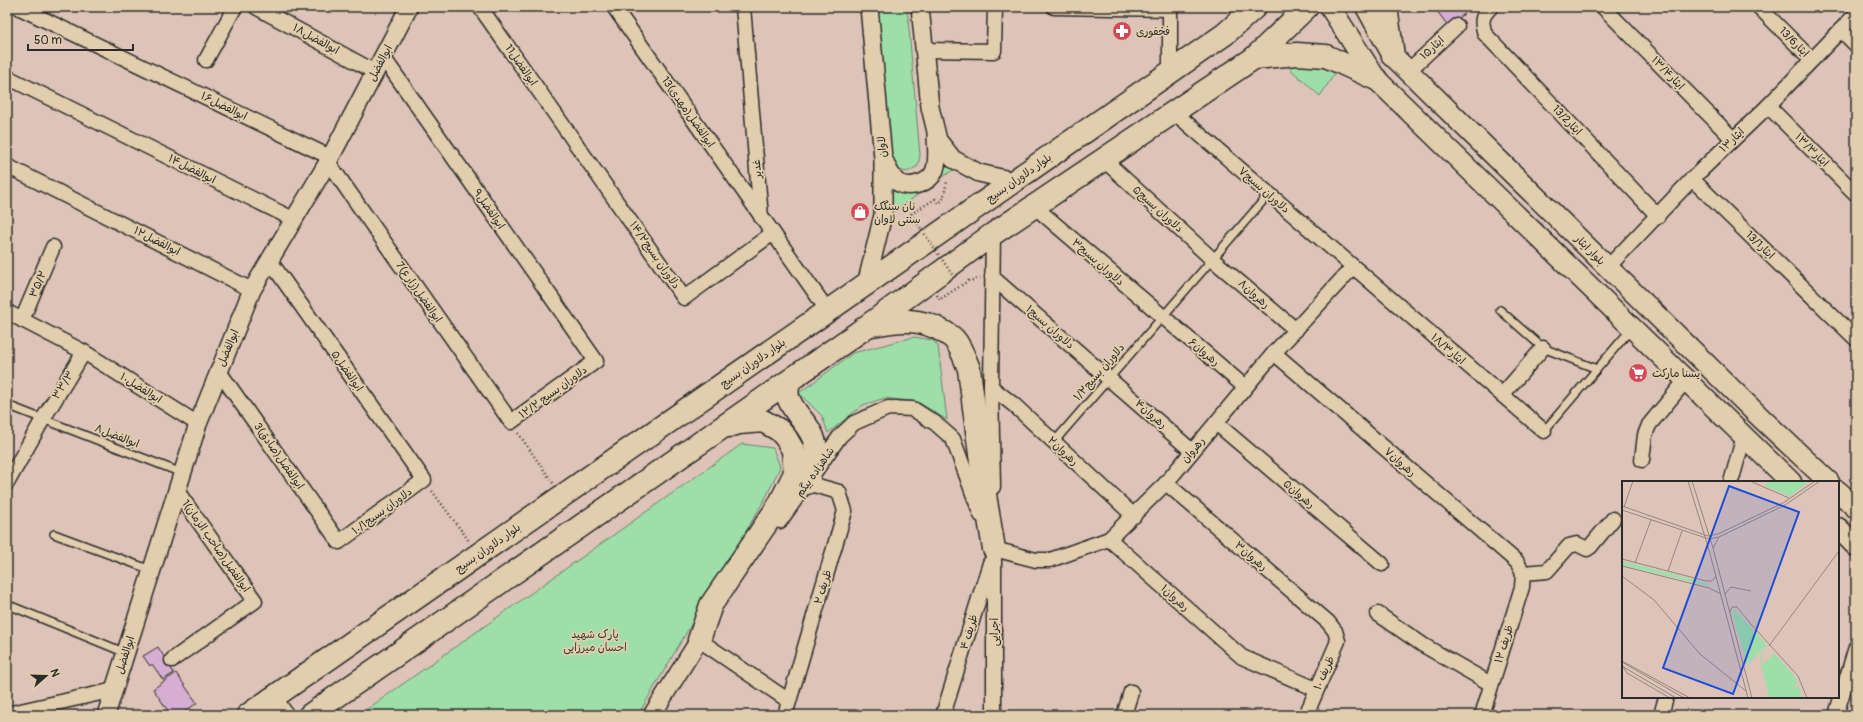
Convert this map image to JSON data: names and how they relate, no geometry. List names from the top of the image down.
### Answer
{
  "streets": {
    "main road": ["بلوار دلاوران بسیج", "بلوار ایثار"],
    "street": [
      "ابوالفضل۱۸",
      "ایثار13/6",
      "ایثار۱۵",
      "ابوالفضل",
      "11ابوالفضل",
      "ایثار۱۳/۴",
      "ابوالفضل۱۶",
      "13ابوالفضل(مهدی)",
      "ایثار13/2",
      "ایثار۱۳",
      "لاوان",
      "۱۳/۳ایثار",
      "ابوالفضل۱۴",
      "غدیر",
      "دلاوران بسیج۷",
      "ابوالفضل۹",
      "دلاوران بسیج۵",
      "ابوالفضل۱۲",
      "ایثار13/1",
      "۱۴/۲دلاوران بسیج",
      "دلاوران بسیج۳",
      "۳۵/۲",
      "7ابوالفضل(زارع)",
      "رهروان۸",
      "دلاوران بسیج۱",
      "ایثار۱۸/۳",
      "رهروان۶",
      "ابوالفضل۵",
      "۳۳/۳",
      "ابوالفضل۱۰",
      "دلاوران بسیج ۱۲/۲",
      "رهروان۴",
      "رهروان",
      "رهروان۲",
      "3ابوالفضل(صادق)",
      "رهروان۷",
      "شاهزاده بیگم",
      "رهروان۵",
      "۱۰/۱دلاوران بسیج",
      "1ابوالفضل(صاحب الزمان)",
      "رهروان۳",
      "ظریف ۲",
      "رهروان۱",
      "ظریف ۴",
      "اجرایی",
      "ظریف ۱۲",
      "ظریف ۱۰"
    ],
    "lane": ["دلاوران بسیج۱/۲", "ابوالفضل۸"]
  },
  "crossings": [
    ["ابوالفضل۱۸", "ابوالفضل"],
    ["ابوالفضل۱۸", "ابوالفضل۹"],
    ["ایثار13/6", "ایثار۱۳"],
    ["ایثار۱۵", "بلوار ایثار"],
    ["ابوالفضل", "ابوالفضل۱۶"],
    ["ابوالفضل", "ابوالفضل۱۴"],
    ["ابوالفضل", "ابوالفضل۹"],
    ["ابوالفضل", "ابوالفضل۱۲"],
    ["ابوالفضل", "7ابوالفضل(زارع)"],
    ["ابوالفضل", "ابوالفضل۵"],
    ["ابوالفضل", "ابوالفضل۱۰"],
    ["ابوالفضل", "ابوالفضل۸"],
    ["ابوالفضل", "3ابوالفضل(صادق)"],
    ["ابوالفضل", "1ابوالفضل(صاحب الزمان)"],
    ["11ابوالفضل", "۱۴/۲دلاوران بسیج"],
    ["ایثار۱۳/۴", "ایثار۱۳"],
    ["ابوالفضل۱۶", "7ابوالفضل(زارع)"],
    ["13ابوالفضل(مهدی)", "غدیر"],
    ["ایثار13/2", "ایثار۱۳"],
    ["ایثار۱۳", "۱۳/۳ایثار"],
    ["ایثار۱۳", "ایثار13/1"],
    ["ایثار۱۳", "بلوار ایثار"],
    ["لاوان", "بلوار دلاوران بسیج"],
    ["غدیر", "بلوار دلاوران بسیج"],
    ["غدیر", "۱۴/۲دلاوران بسیج"],
    ["دلاوران بسیج۷", "ایثار۱۸/۳"],
    ["دلاوران بسیج۷", "دلاوران بسیج۱/۲"],
    ["دلاوران بسیج۷", "رهروان"],
    ["ابوالفضل۹", "دلاوران بسیج ۱۲/۲"],
    ["دلاوران بسیج۵", "رهروان۸"],
    ["دلاوران بسیج۵", "دلاوران بسیج۱/۲"],
    ["دلاوران بسیج۳", "رهروان۶"],
    ["دلاوران بسیج۳", "دلاوران بسیج۱/۲"],
    ["۳۵/۲", "ابوالفضل۱۰"],
    ["7ابوالفضل(زارع)", "دلاوران بسیج ۱۲/۲"],
    ["رهروان۸", "دلاوران بسیج۱/۲"],
    ["رهروان۸", "رهروان"],
    ["دلاوران بسیج۱", "دلاوران بسیج۱/۲"],
    ["دلاوران بسیج۱", "رهروان۴"],
    ["دلاوران بسیج۱", "اجرایی"],
    ["ایثار۱۸/۳", "رهروان"],
    ["رهروان۶", "دلاوران بسیج۱/۲"],
    ["رهروان۶", "رهروان"],
    ["ابوالفضل۵", "۱۰/۱دلاوران بسیج"],
    ["دلاوران بسیج۱/۲", "رهروان۴"],
    ["دلاوران بسیج۱/۲", "رهروان۲"],
    ["۳۳/۳", "ابوالفضل۱۰"],
    ["۳۳/۳", "ابوالفضل۸"],
    ["رهروان۴", "رهروان"],
    ["رهروان", "رهروان۲"],
    ["رهروان", "رهروان۷"],
    ["رهروان", "شاهزاده بیگم"],
    ["رهروان", "رهروان۵"],
    ["رهروان", "رهروان۳"],
    ["رهروان", "رهروان۱"],
    ["رهروان", "ظریف ۴"],
    ["رهروان", "اجرایی"],
    ["رهروان۲", "اجرایی"],
    ["3ابوالفضل(صادق)", "۱۰/۱دلاوران بسیج"],
    ["رهروان۷", "ظریف ۱۲"],
    ["شاهزاده بیگم", "ظریف ۲"],
    ["شاهزاده بیگم", "ظریف ۴"],
    ["شاهزاده بیگم", "اجرایی"],
    ["رهروان۳", "ظریف ۱۰"],
    ["رهروان۱", "ظریف ۱۰"],
    ["ظریف ۴", "اجرایی"]
  ],
  "parks": ["پارک شهید احسان میرزایی"],
  "places": {
    "pharmacy": ["فخفوری"],
    "shop": ["نان سنگک سنتی لاوان"],
    "supermarket": ["یسنا مارکت"]
  },
  "scale_bar": "50 m",
  "north": "right"
}
